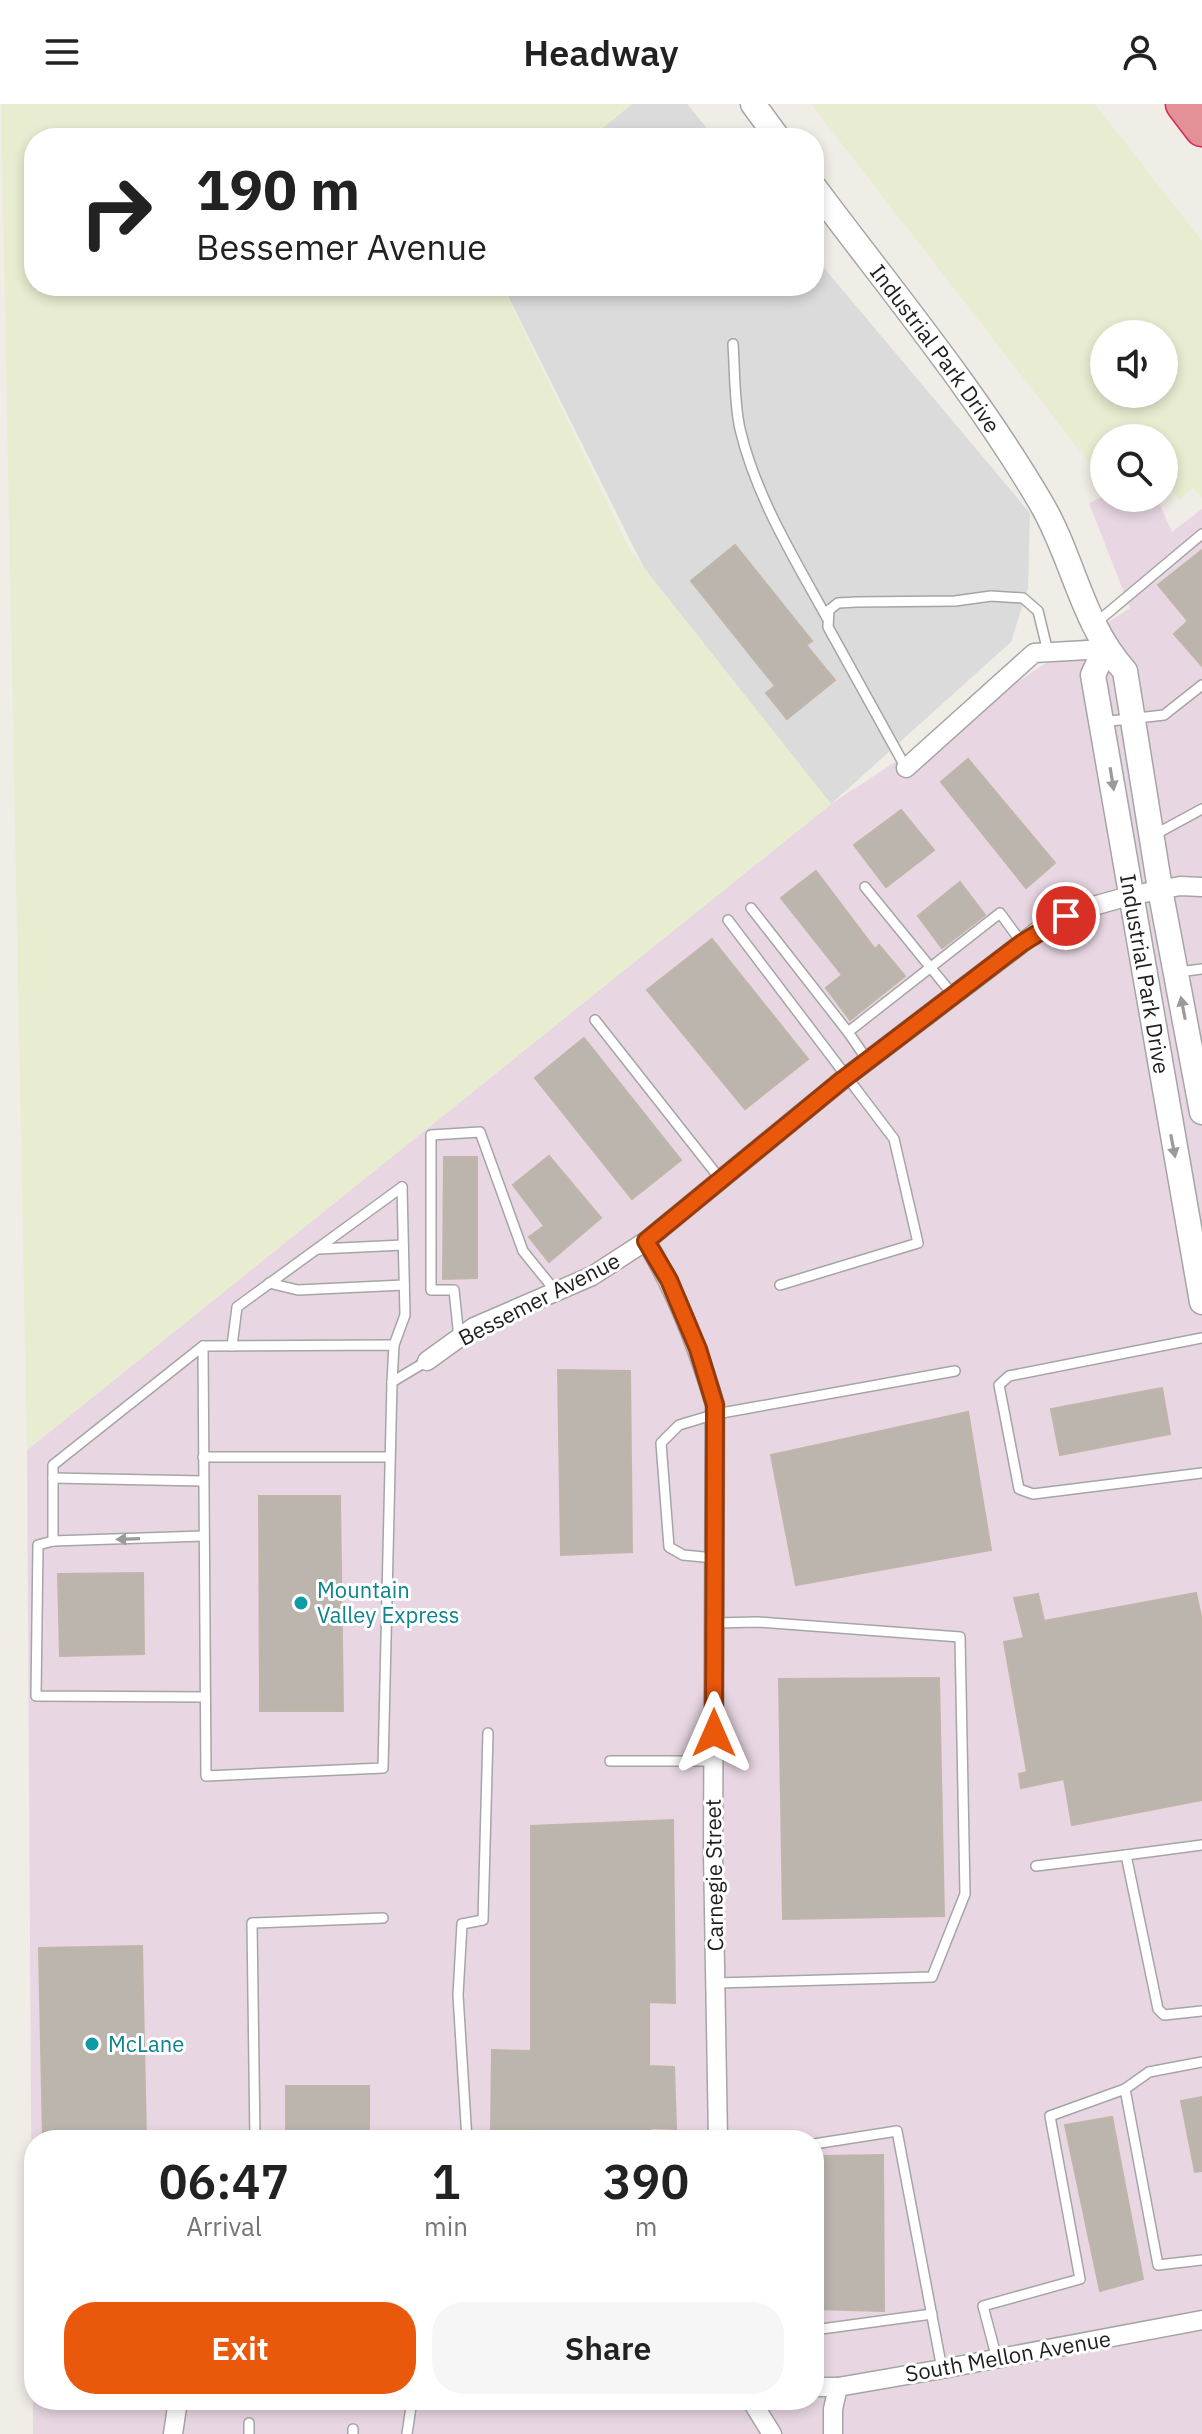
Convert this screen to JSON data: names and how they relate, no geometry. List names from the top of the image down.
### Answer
{
  "streets": {
    "street": [
      "Industrial Park Drive",
      "Bessemer Avenue",
      "Carnegie Street",
      "South Mellon Avenue"
    ]
  },
  "crossings": [
    ["Industrial Park Drive", "Bessemer Avenue"],
    ["Bessemer Avenue", "Carnegie Street"]
  ],
  "places": ["Mountain Valley Express", "McLane"],
  "page": {
    "header": "Headway",
    "turn": ["190 m", "Bessemer Avenue"],
    "eta": [
      "06:47",
      "Arrival",
      "1",
      "min",
      "390",
      "m"
    ],
    "buttons": ["Exit", "Share"]
  }
}
